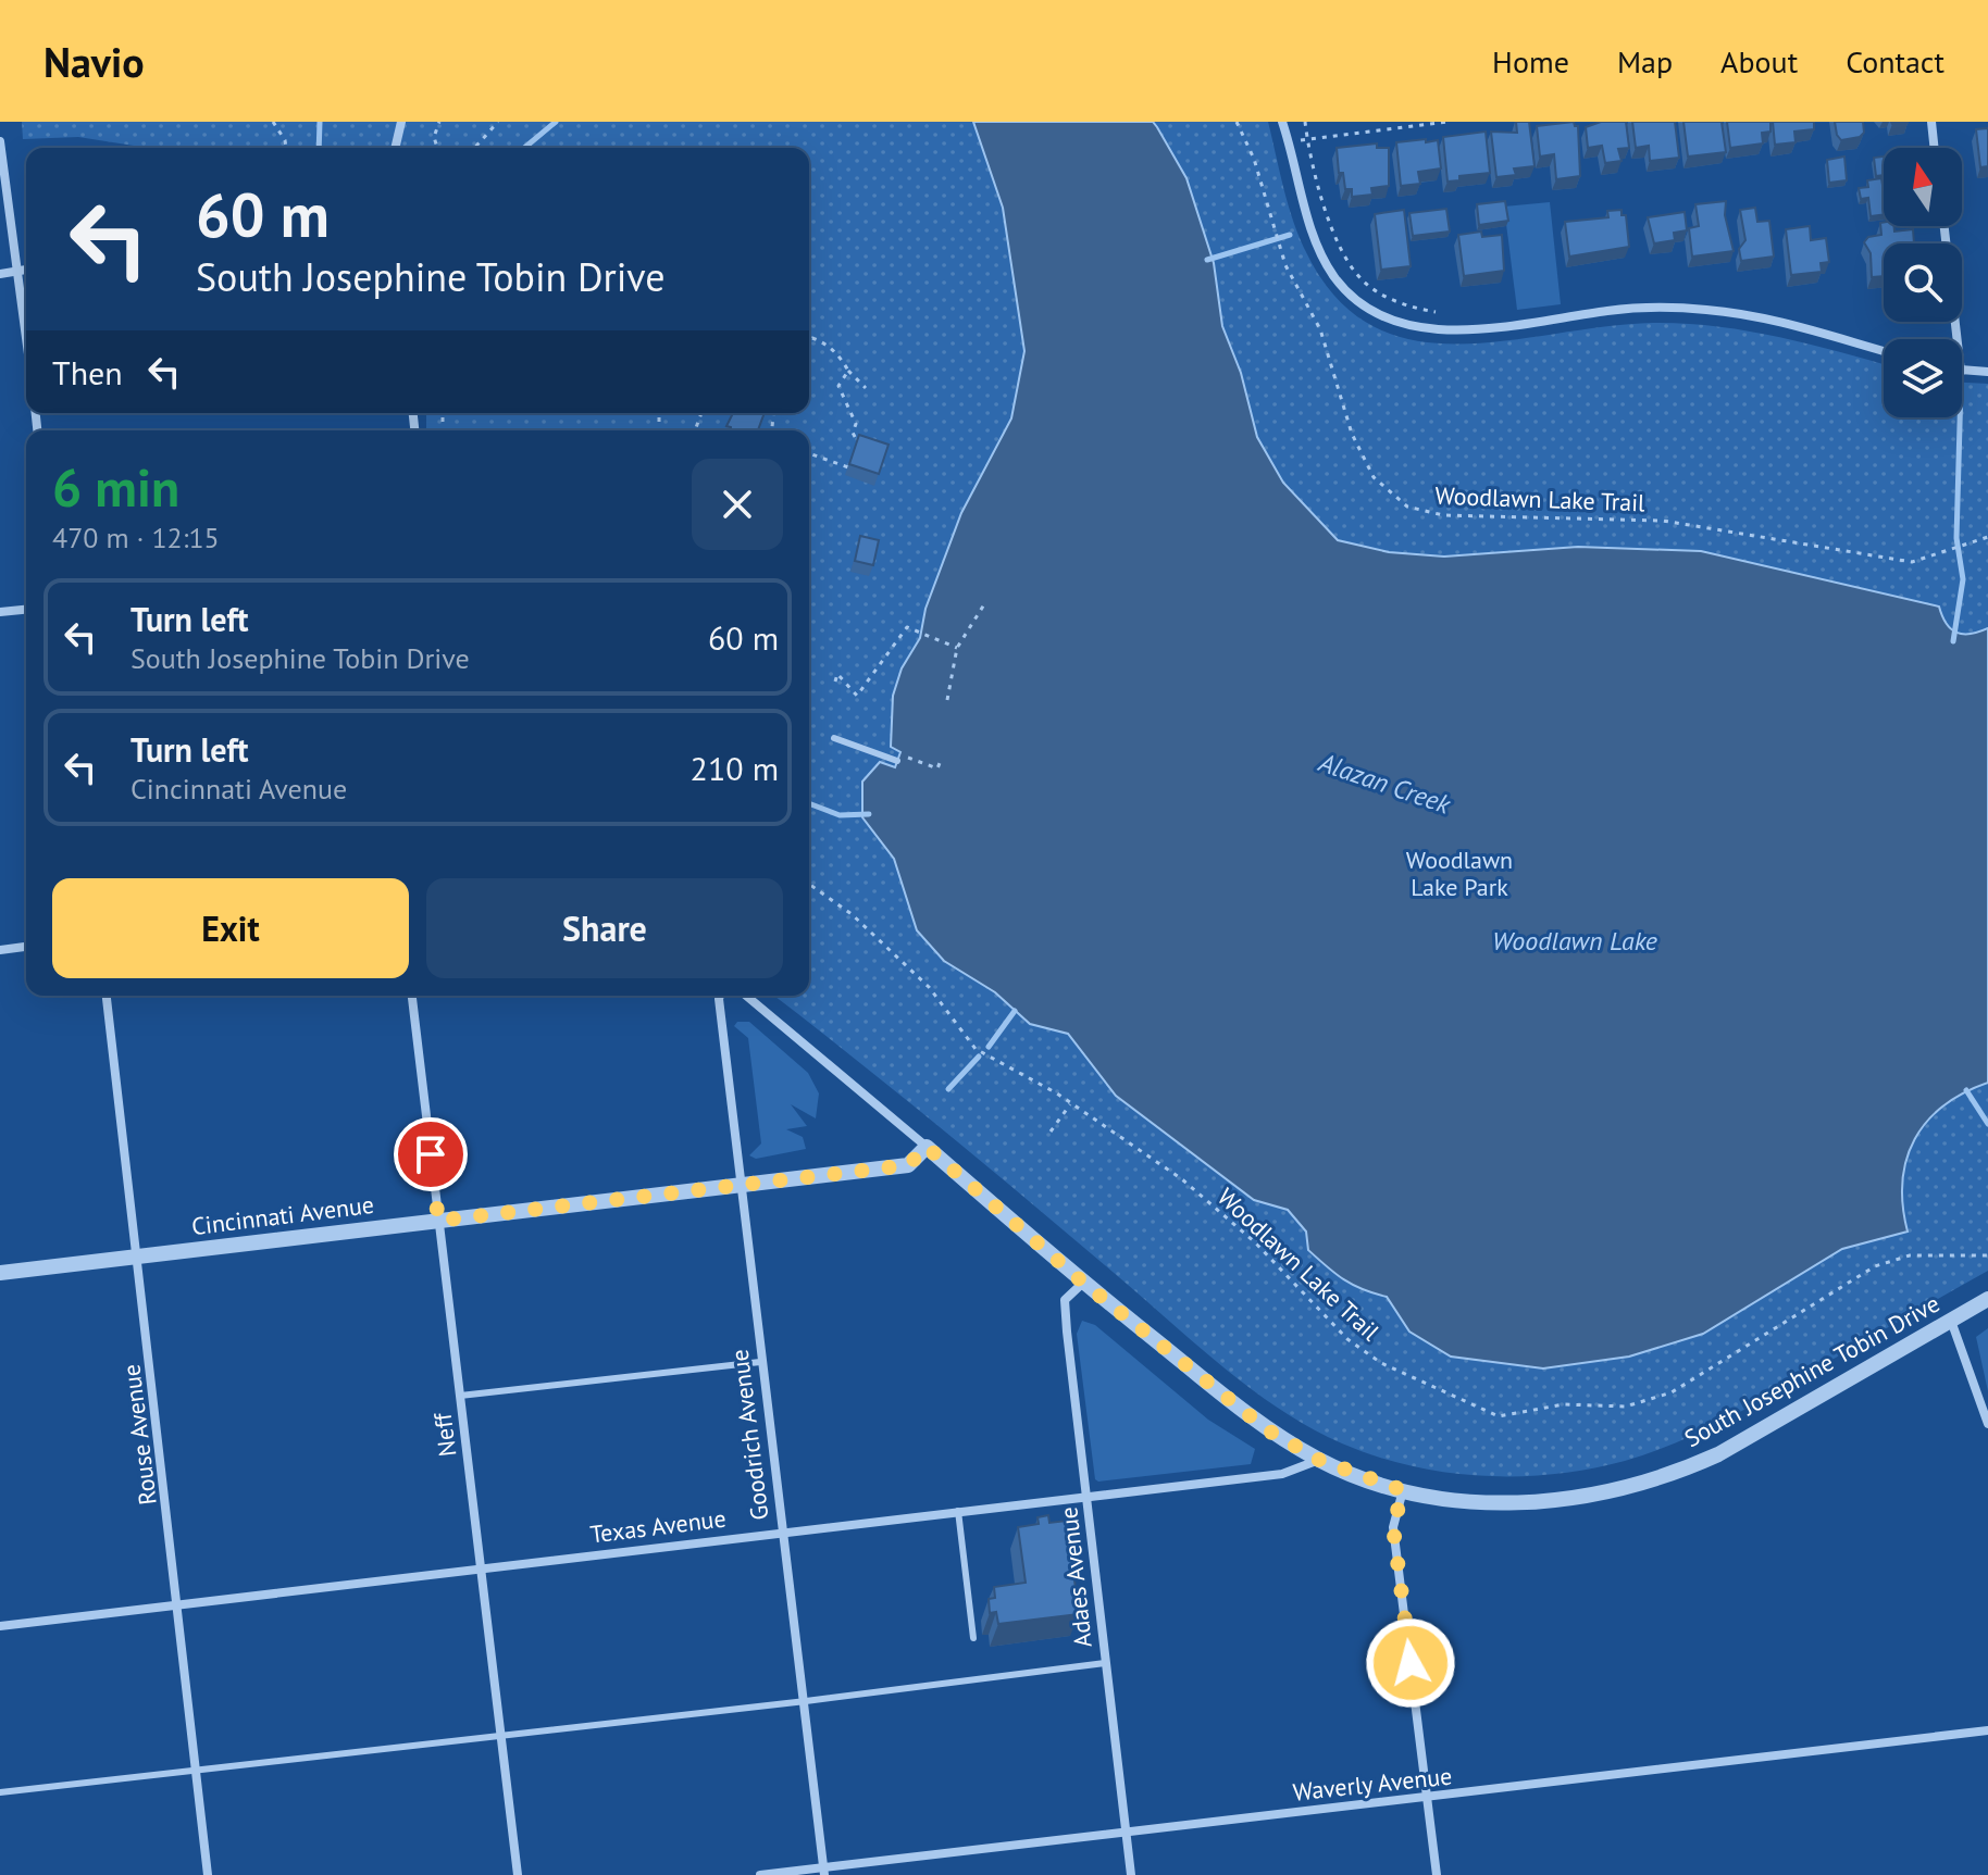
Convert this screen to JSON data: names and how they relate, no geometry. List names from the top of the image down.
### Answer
{
  "streets": {
    "street": [
      "Cincinnati Avenue",
      "South Josephine Tobin Drive",
      "Rouse Avenue",
      "Neff",
      "Goodrich Avenue",
      "Texas Avenue",
      "Adaes Avenue",
      "Waverly Avenue"
    ],
    "path": ["Woodlawn Lake Trail"]
  },
  "crossings": [
    ["Cincinnati Avenue", "South Josephine Tobin Drive"],
    ["Cincinnati Avenue", "Rouse Avenue"],
    ["Cincinnati Avenue", "Neff"],
    ["Cincinnati Avenue", "Goodrich Avenue"],
    ["South Josephine Tobin Drive", "Texas Avenue"],
    ["South Josephine Tobin Drive", "Adaes Avenue"],
    ["Rouse Avenue", "Texas Avenue"],
    ["Neff", "Texas Avenue"],
    ["Goodrich Avenue", "Texas Avenue"],
    ["Goodrich Avenue", "Waverly Avenue"],
    ["Texas Avenue", "Adaes Avenue"],
    ["Adaes Avenue", "Waverly Avenue"]
  ],
  "water": ["Alazan Creek", "Woodlawn Lake"],
  "parks": ["Woodlawn Lake Park"],
  "north": "top",
  "page": {
    "header": "Navio",
    "nav": [
      "Home",
      "Map",
      "About",
      "Contact"
    ],
    "turn": ["60 m", "South Josephine Tobin Drive"],
    "then": "Then",
    "heading": ["6 min", "470 m · 12:15"],
    "list": [
      {
        "name": "Turn left",
        "note": "South Josephine Tobin Drive",
        "value": "60 m"
      },
      {
        "name": "Turn left",
        "note": "Cincinnati Avenue",
        "value": "210 m"
      }
    ],
    "buttons": ["Exit", "Share"]
  }
}
